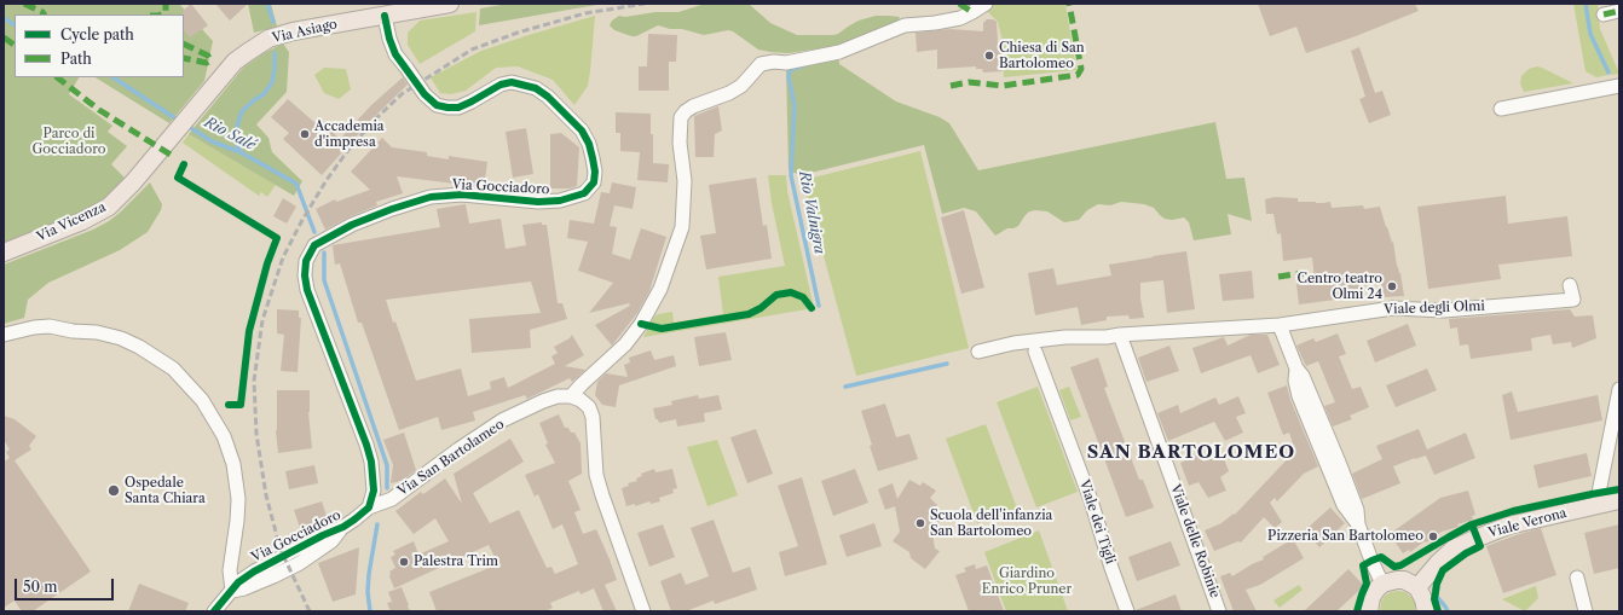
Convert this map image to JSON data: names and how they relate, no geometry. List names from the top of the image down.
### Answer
{
  "streets": {
    "main road": ["Via Asiago", "Via Vicenza", "Viale Verona"],
    "street": [
      "Via Gocciadoro",
      "Viale degli Olmi",
      "Via San Bartolameo",
      "Viale dei Tigli",
      "Viale delle Robinie"
    ]
  },
  "crossings": [
    ["Via Asiago", "Via Gocciadoro"],
    ["Via Asiago", "Via Vicenza"],
    ["Via Gocciadoro", "Via San Bartolameo"],
    ["Viale degli Olmi", "Viale delle Robinie"]
  ],
  "districts": ["SAN BARTOLOMEO"],
  "water": ["Rio Salé", "Rio Valnigra"],
  "parks": ["Parco di Gocciadoro", "Giardino Enrico Pruner"],
  "places": [
    "Chiesa di San Bartolomeo",
    "Accademia d'impresa",
    "Centro teatro Olmi 24",
    "Ospedale Santa Chiara",
    "Scuola dell'infanzia San Bartolomeo",
    "Pizzeria San Bartolomeo",
    "Palestra Trim"
  ],
  "legend": ["Cycle path", "Path"],
  "scale_bar": "50 m"
}
